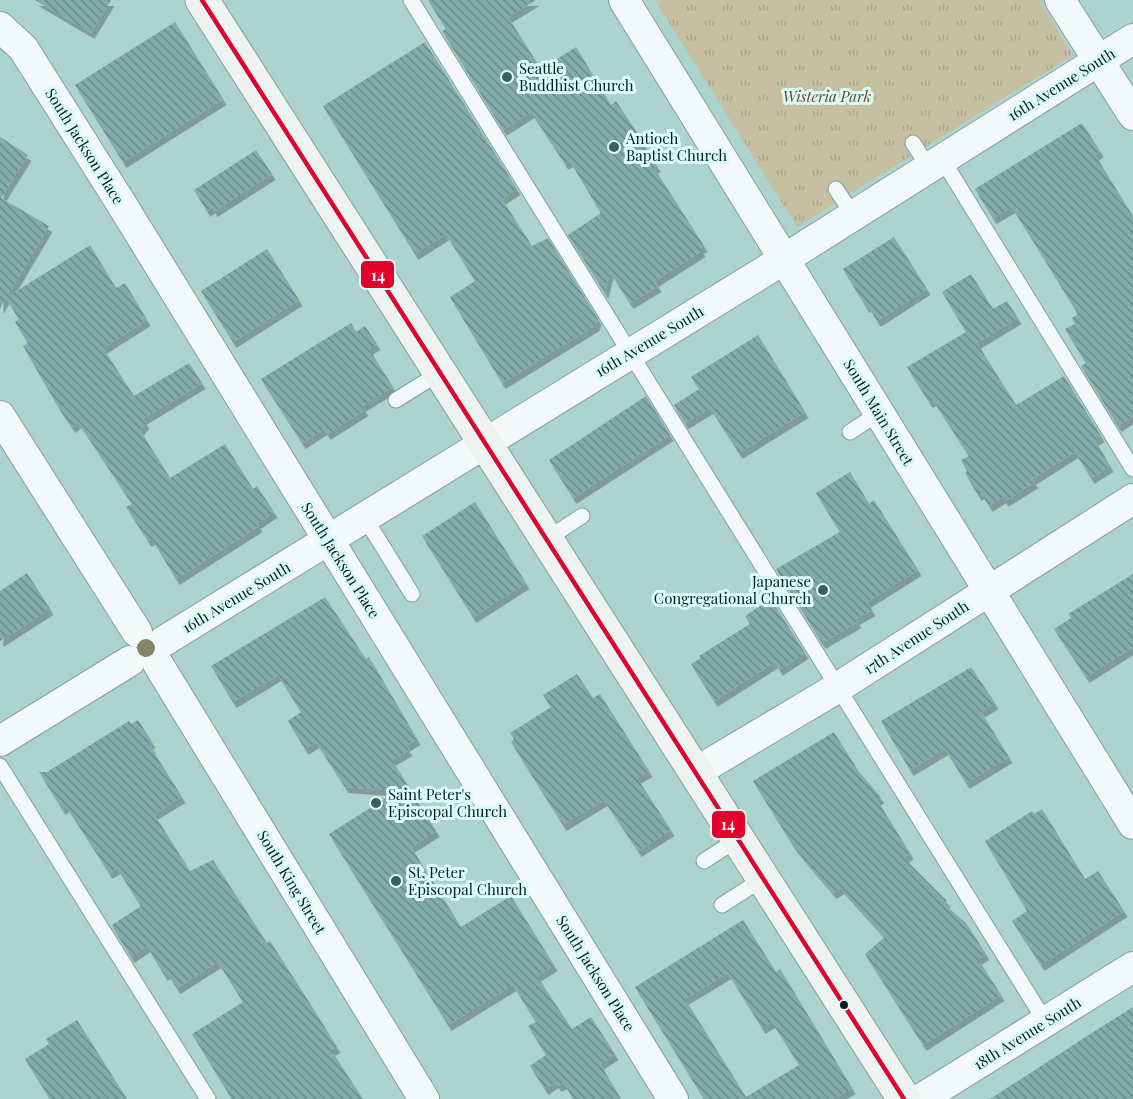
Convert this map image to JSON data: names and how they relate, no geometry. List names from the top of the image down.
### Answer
{
  "streets": {
    "street": [
      "16th Avenue South",
      "South Jackson Place",
      "South Main Street",
      "17th Avenue South",
      "South King Street",
      "18th Avenue South"
    ]
  },
  "crossings": [
    ["16th Avenue South", "South Jackson Place"],
    ["16th Avenue South", "South Main Street"],
    ["16th Avenue South", "South King Street"],
    ["South Main Street", "17th Avenue South"]
  ],
  "parks": ["Wisteria Park"],
  "places": [
    "Seattle Buddhist Church",
    "Antioch Baptist Church",
    "Japanese Congregational Church",
    "Saint Peter's Episcopal Church",
    "St. Peter Episcopal Church"
  ],
  "lines": ["transit line 14"]
}
